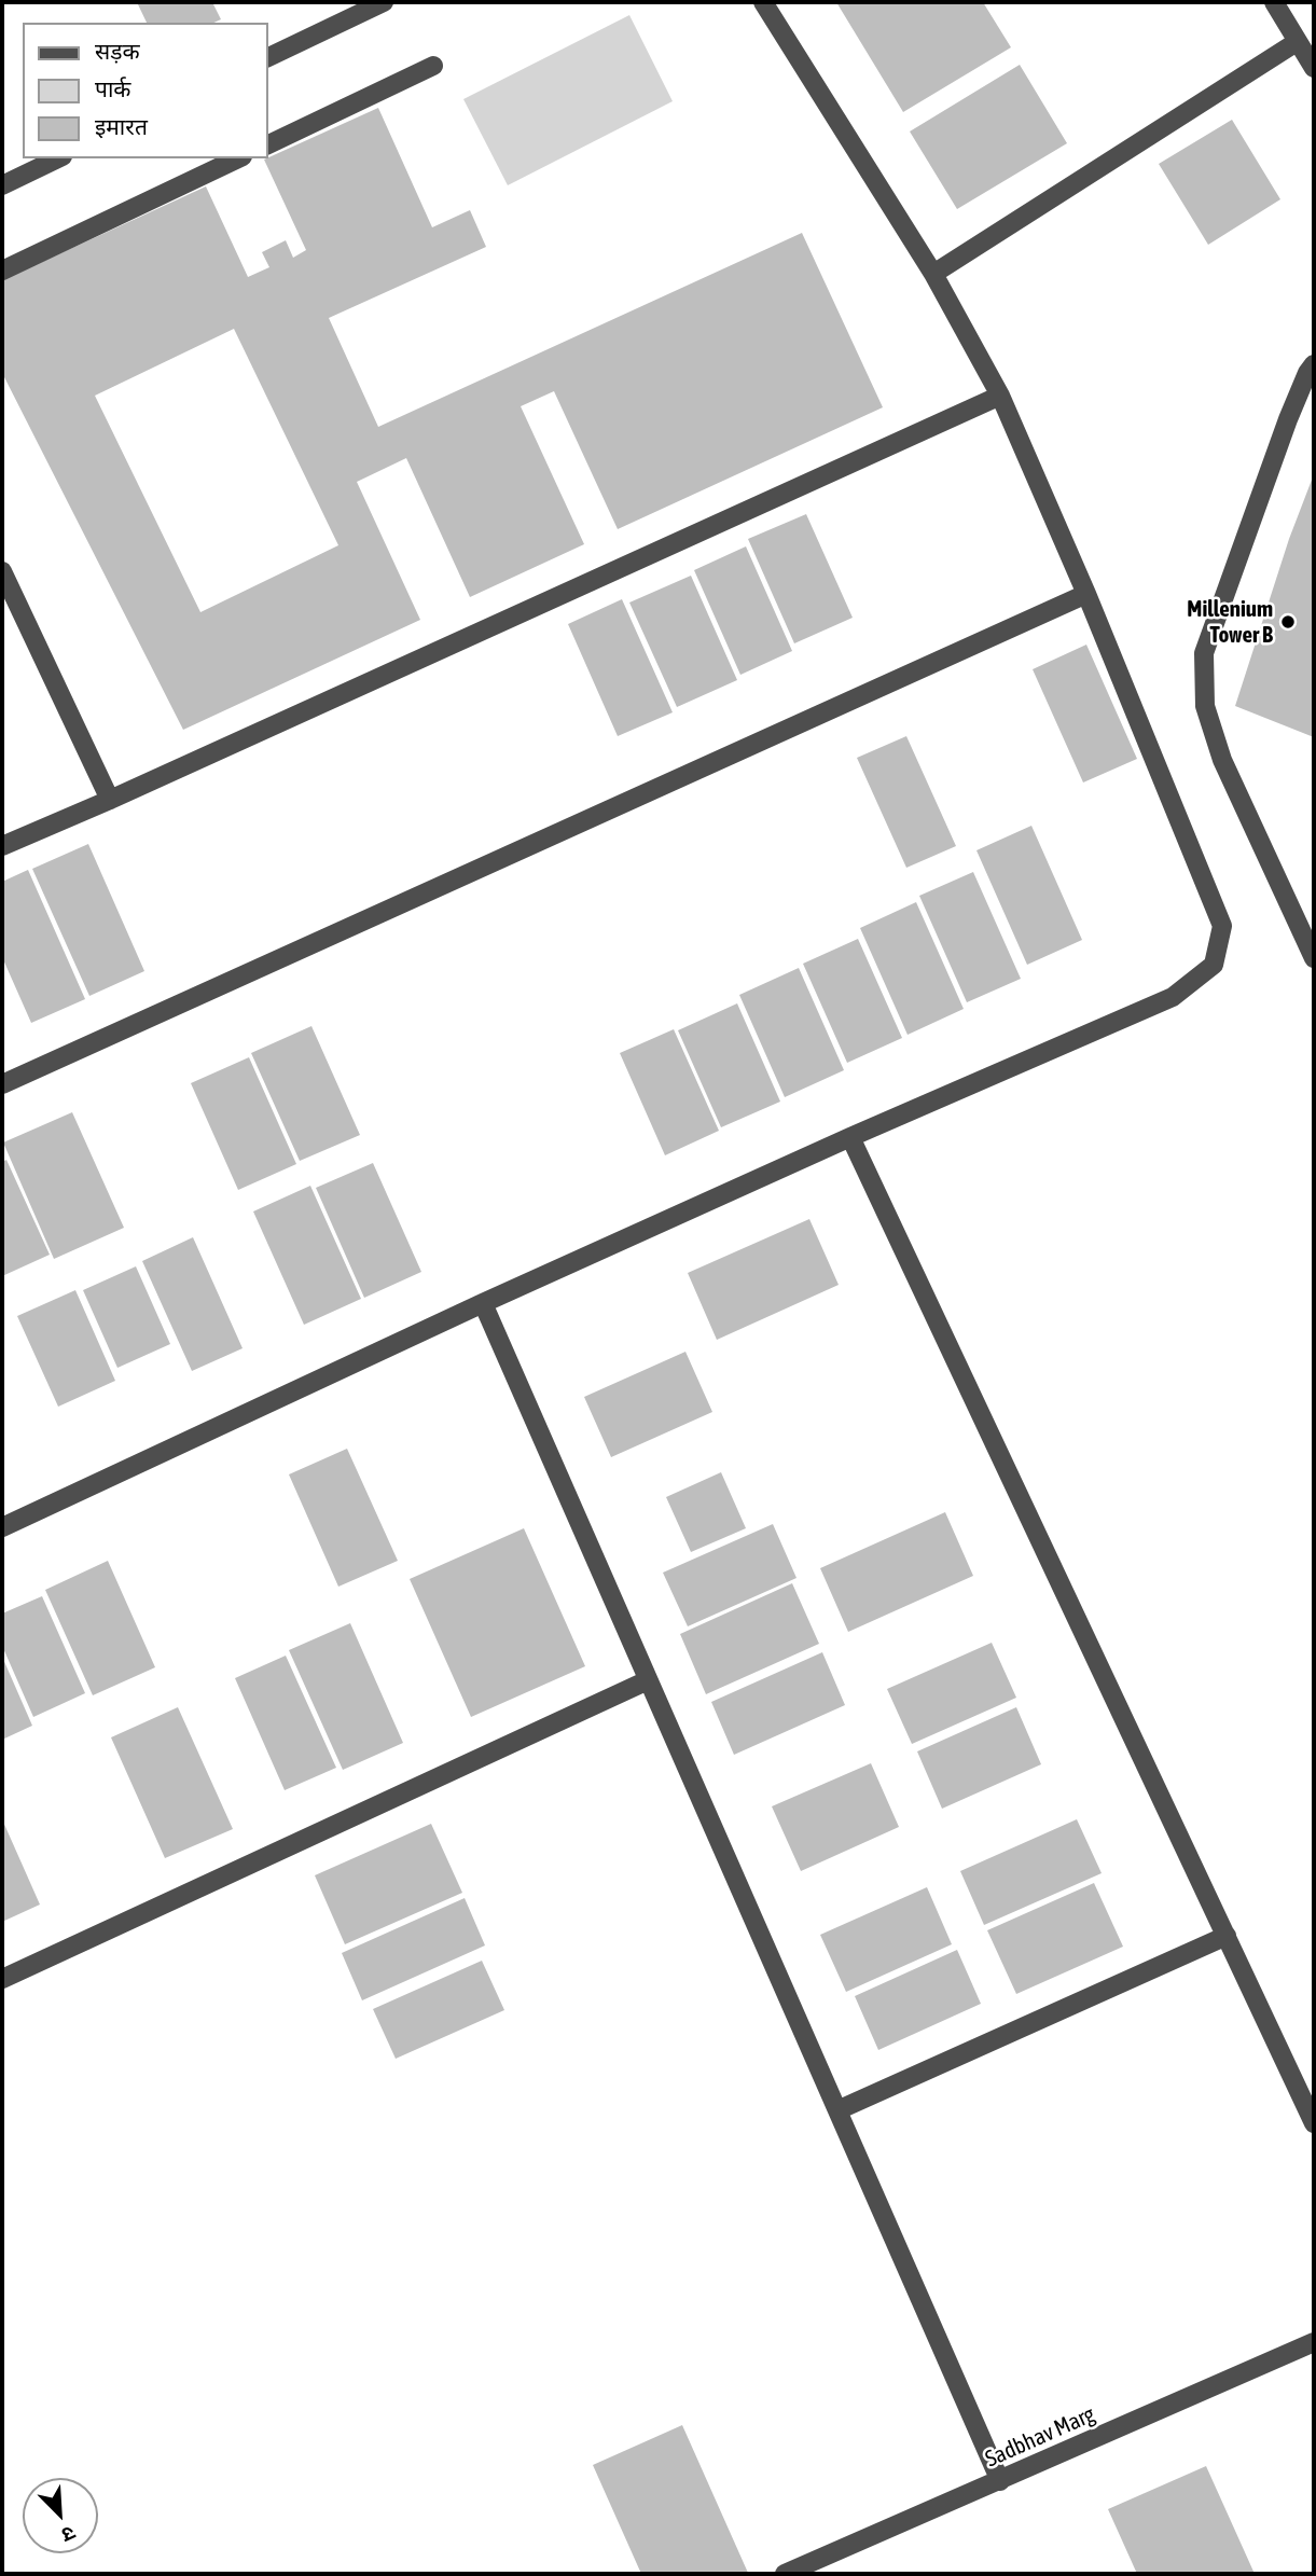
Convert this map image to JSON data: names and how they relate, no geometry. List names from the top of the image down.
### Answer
{
  "streets": {
    "street": ["Sadbhav Marg"]
  },
  "places": ["Millenium Tower B"],
  "legend": ["सड़क", "पार्क", "इमारत"],
  "north": "bottom right"
}
